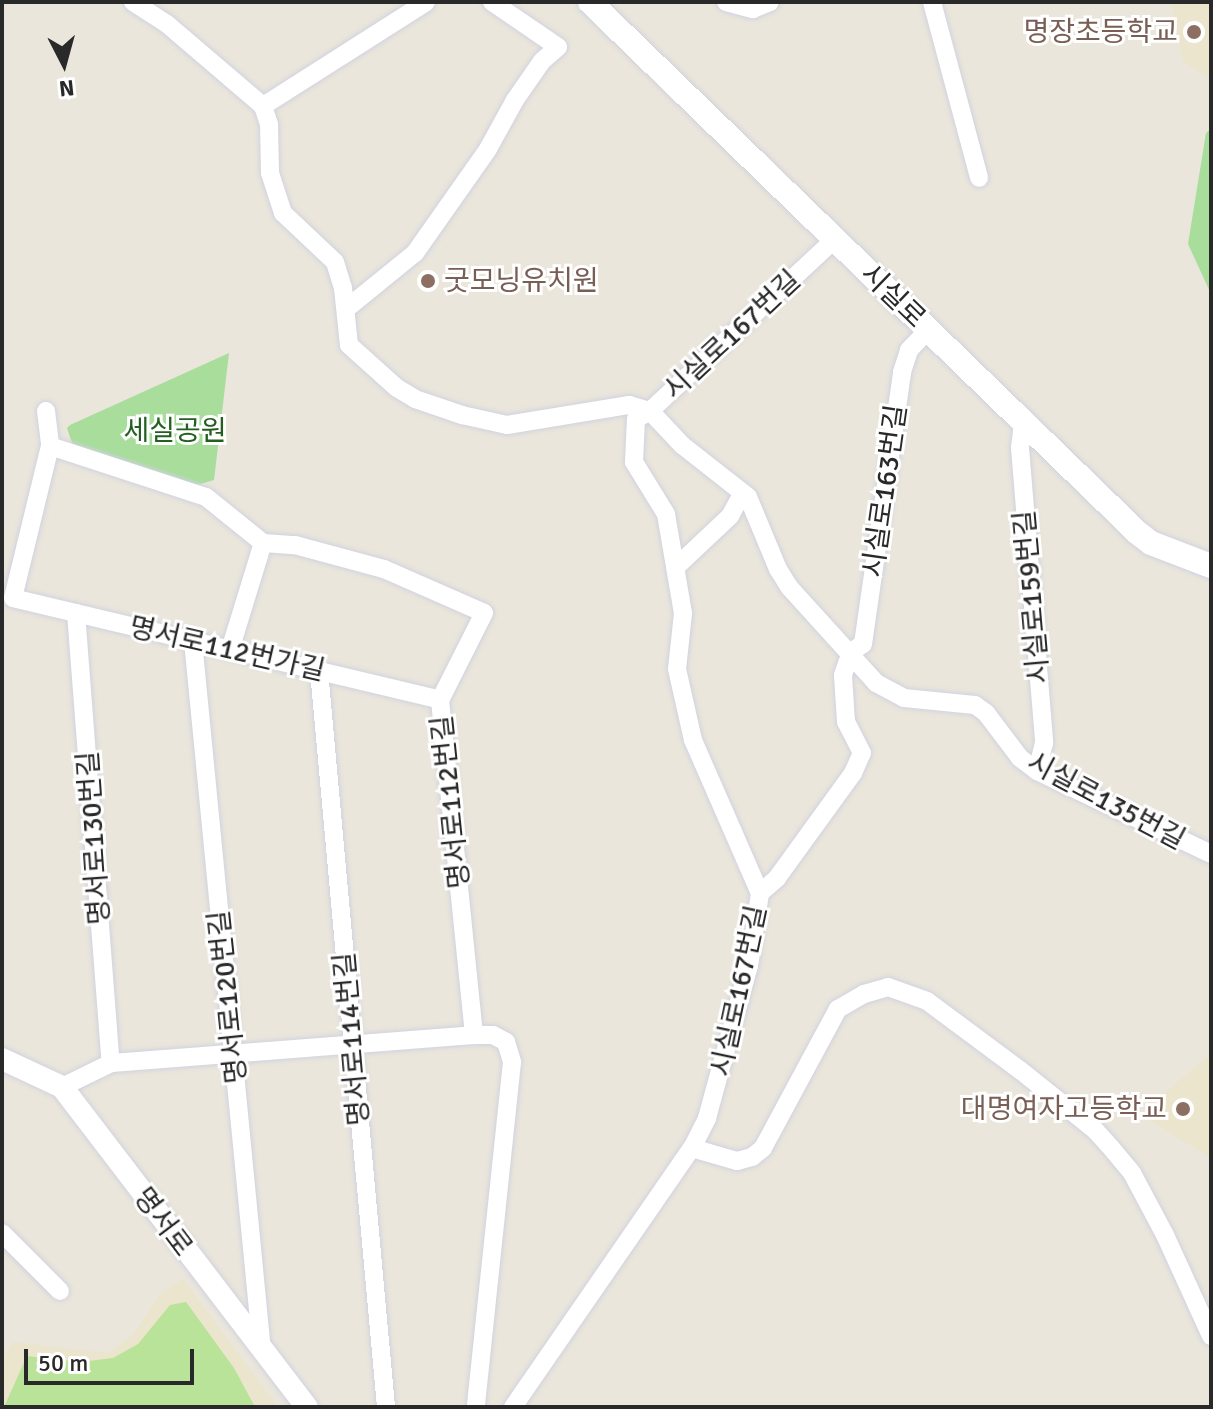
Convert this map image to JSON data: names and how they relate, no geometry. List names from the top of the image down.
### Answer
{
  "streets": {
    "main road": ["시실로"],
    "street": [
      "시실로167번길",
      "시실로163번길",
      "시실로159번길",
      "명서로112번가길",
      "시실로135번길",
      "명서로112번길",
      "명서로130번길",
      "명서로120번길",
      "명서로114번길",
      "명서로"
    ]
  },
  "crossings": [
    ["시실로", "시실로167번길"],
    ["시실로", "시실로163번길"],
    ["시실로", "시실로159번길"],
    ["시실로167번길", "시실로163번길"],
    ["시실로167번길", "시실로135번길"],
    ["시실로163번길", "시실로135번길"],
    ["시실로159번길", "시실로135번길"],
    ["명서로112번가길", "명서로112번길"],
    ["명서로112번가길", "명서로130번길"],
    ["명서로112번가길", "명서로120번길"],
    ["명서로112번가길", "명서로114번길"],
    ["명서로120번길", "명서로"]
  ],
  "parks": ["세실공원"],
  "places": ["명장초등학교", "굿모닝유치원", "대명여자고등학교"],
  "scale_bar": "50 m",
  "north": "bottom"
}
